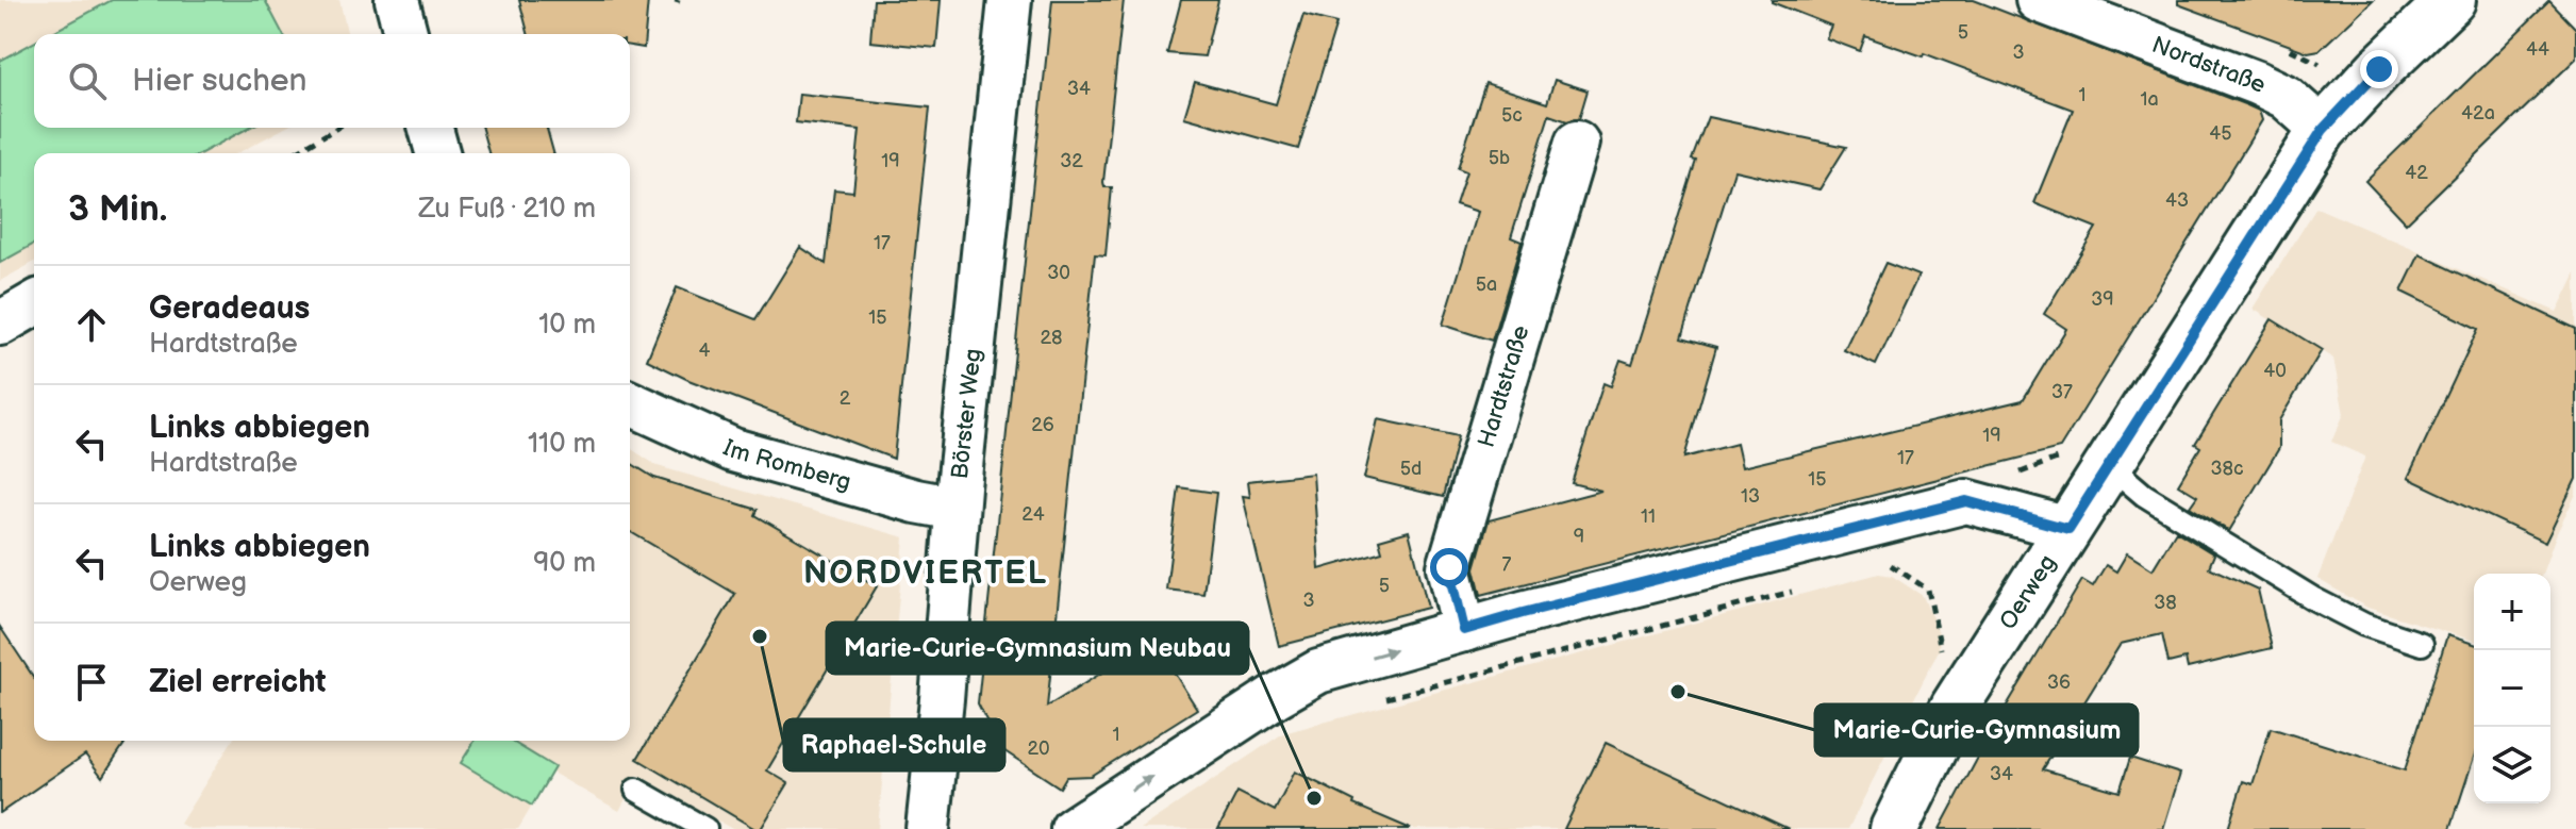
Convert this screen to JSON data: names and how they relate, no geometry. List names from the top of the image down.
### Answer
{
  "streets": {
    "main road": ["Oerweg"],
    "street": [
      "Nordstraße",
      "Hardtstraße",
      "Börster Weg",
      "Im Romberg"
    ]
  },
  "crossings": [
    ["Nordstraße", "Oerweg"],
    ["Börster Weg", "Im Romberg"]
  ],
  "districts": ["NORDVIERTEL"],
  "places": ["Raphael-Schule", "Marie-Curie-Gymnasium", "Marie-Curie-Gymnasium Neubau"],
  "house_numbers": [
    "5",
    "44",
    "3",
    "34",
    "1",
    "1a",
    "42a",
    "5c",
    "45",
    "5b",
    "19",
    "32",
    "42",
    "43",
    "17",
    "30",
    "5a",
    "39",
    "15",
    "28",
    "4",
    "40",
    "37",
    "2",
    "26",
    "19",
    "17",
    "5d",
    "38c",
    "15",
    "13",
    "24",
    "11",
    "9",
    "7",
    "5",
    "3",
    "38",
    "36",
    "1",
    "20",
    "34"
  ],
  "page": {
    "search": "Hier suchen",
    "heading": ["3 Min.", "Zu Fuß · 210 m"],
    "list": [
      ["Geradeaus", "Hardtstraße", "10 m"],
      ["Links abbiegen", "Hardtstraße", "110 m"],
      ["Links abbiegen", "Oerweg", "90 m"],
      "Ziel erreicht"
    ],
    "map_buttons": ["+", "−"]
  }
}
